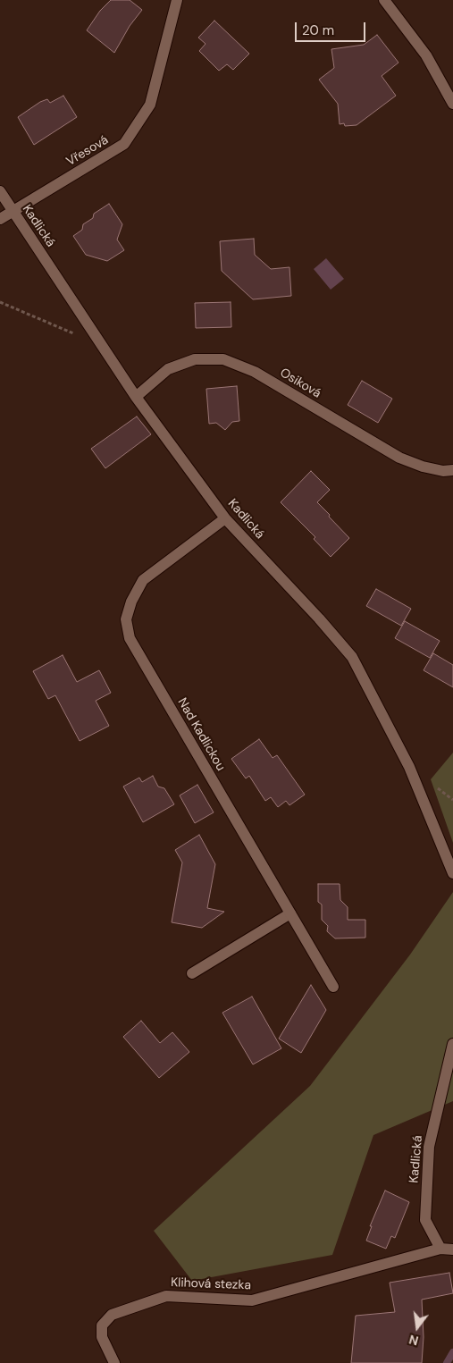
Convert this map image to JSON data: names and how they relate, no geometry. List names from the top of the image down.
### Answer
{
  "streets": {
    "street": [
      "Vřesová",
      "Kadlická",
      "Osiková",
      "Nad Kadlickou",
      "Klihová stezka"
    ]
  },
  "crossings": [
    ["Vřesová", "Kadlická"],
    ["Kadlická", "Osiková"],
    ["Kadlická", "Nad Kadlickou"],
    ["Kadlická", "Klihová stezka"]
  ],
  "scale_bar": "20 m",
  "north": "bottom"
}
